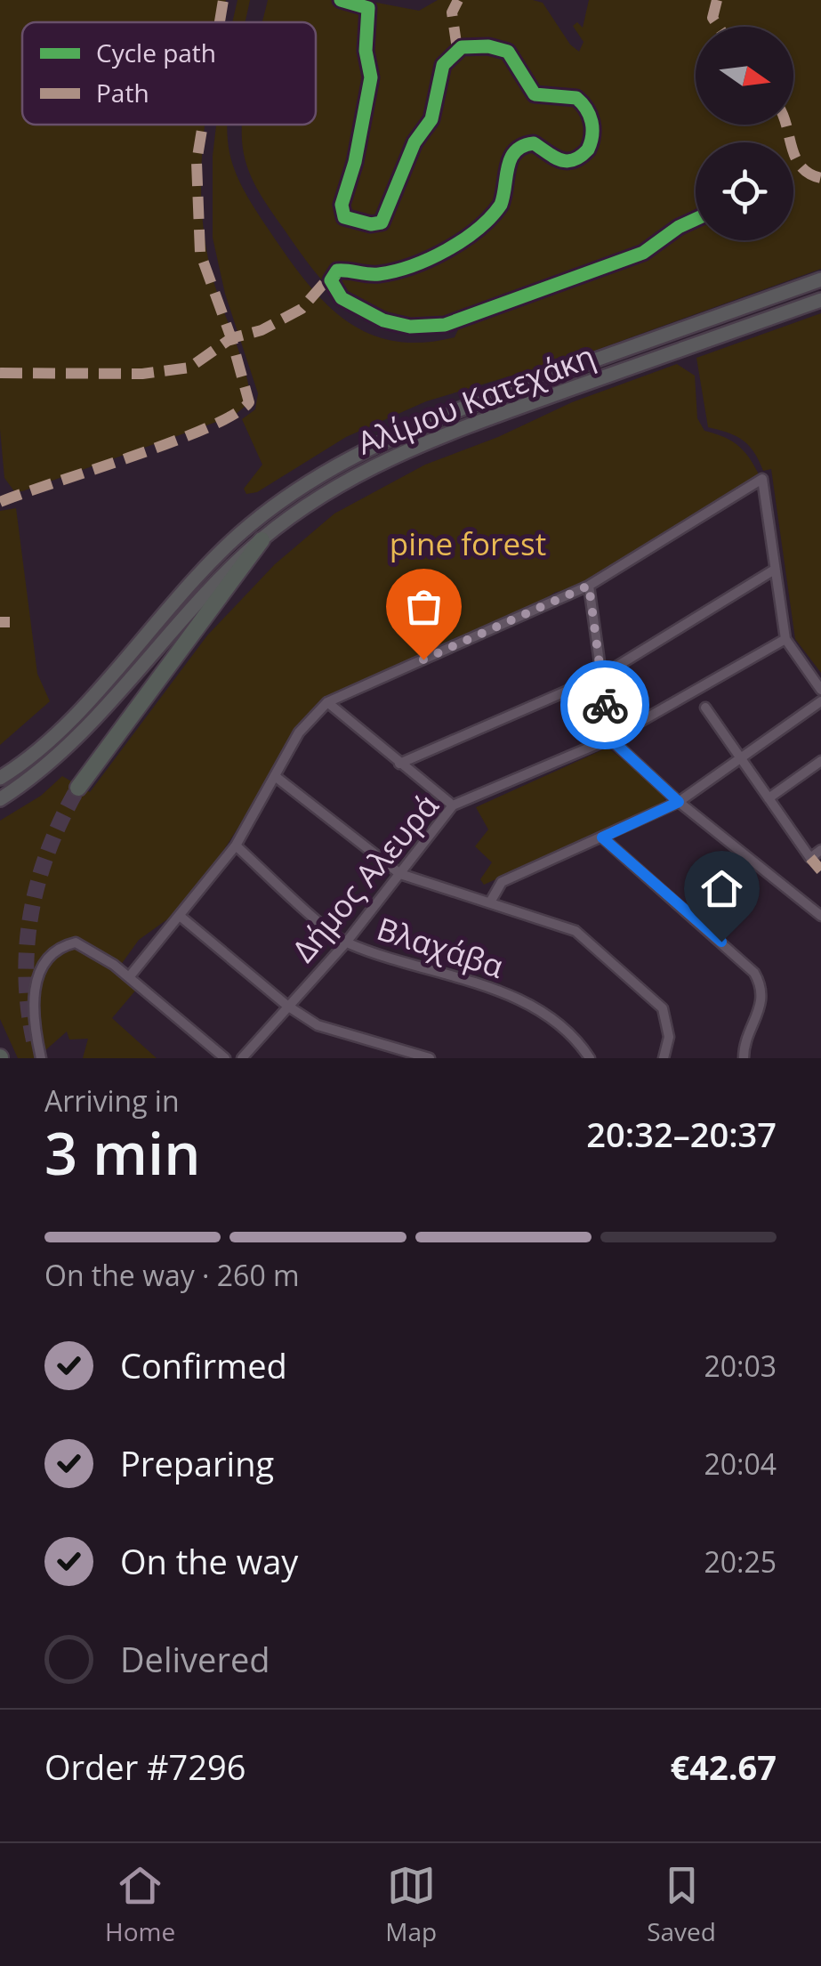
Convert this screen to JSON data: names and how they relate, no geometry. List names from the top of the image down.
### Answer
{
  "streets": {
    "main road": ["Αλίμου Κατεχάκη"],
    "street": ["Δήμος Αλευρά", "Βλαχάβα"]
  },
  "crossings": [
    ["Δήμος Αλευρά", "Βλαχάβα"]
  ],
  "parks": ["pine forest"],
  "legend": ["Cycle path", "Path"],
  "north": "right",
  "page": {
    "heading": ["3 min", "Arriving in", "20:32–20:37"],
    "panel": ["Order #7296", "€42.67"],
    "bar": "On the way · 260 m",
    "list": [
      ["Confirmed", "20:03"],
      ["Preparing", "20:04"],
      ["On the way", "20:25"],
      "Delivered"
    ],
    "tabs": ["Home", "Map", "Saved"]
  }
}
